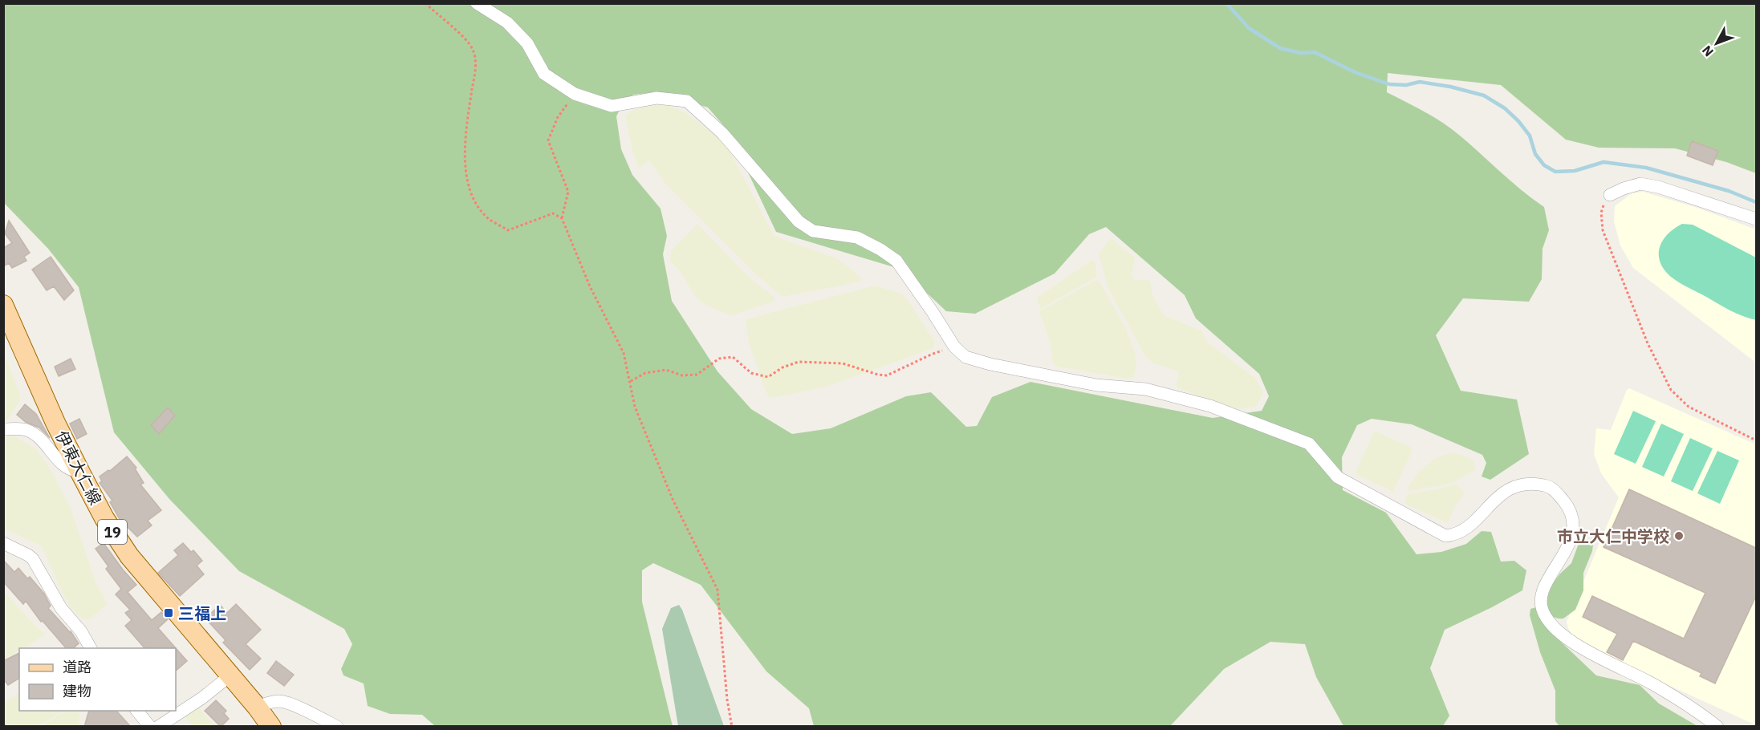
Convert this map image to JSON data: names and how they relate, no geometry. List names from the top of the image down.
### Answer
{
  "streets": {
    "main road": ["伊東大仁線", "19"]
  },
  "places": {
    "other": ["市立大仁中学校"],
    "transit": ["三福上"]
  },
  "legend": ["道路", "建物"],
  "north": "bottom left"
}
